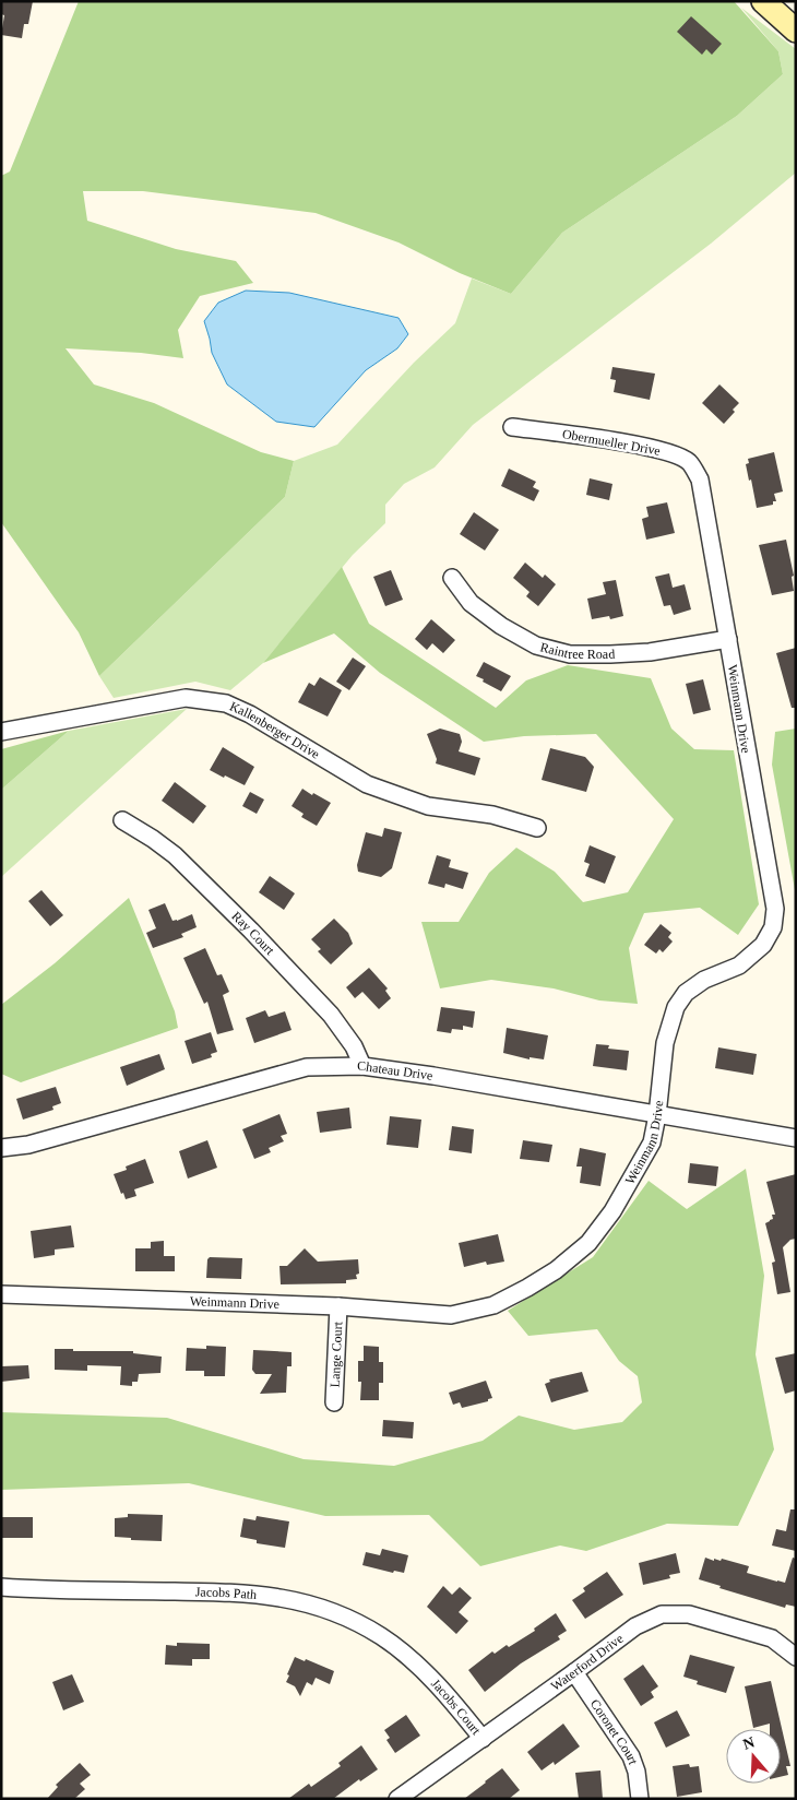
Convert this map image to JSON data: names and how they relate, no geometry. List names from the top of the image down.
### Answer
{
  "streets": {
    "street": [
      "Obermueller Drive",
      "Raintree Road",
      "Weinmann Drive",
      "Kallenberger Drive",
      "Ray Court",
      "Chateau Drive",
      "Lange Court",
      "Jacobs Path",
      "Waterford Drive",
      "Jacobs Court",
      "Coronet Court"
    ]
  },
  "crossings": [
    ["Obermueller Drive", "Weinmann Drive"],
    ["Raintree Road", "Weinmann Drive"],
    ["Weinmann Drive", "Chateau Drive"],
    ["Weinmann Drive", "Lange Court"],
    ["Ray Court", "Chateau Drive"],
    ["Jacobs Path", "Jacobs Court"],
    ["Waterford Drive", "Jacobs Court"],
    ["Waterford Drive", "Coronet Court"]
  ],
  "north": "top"
}
